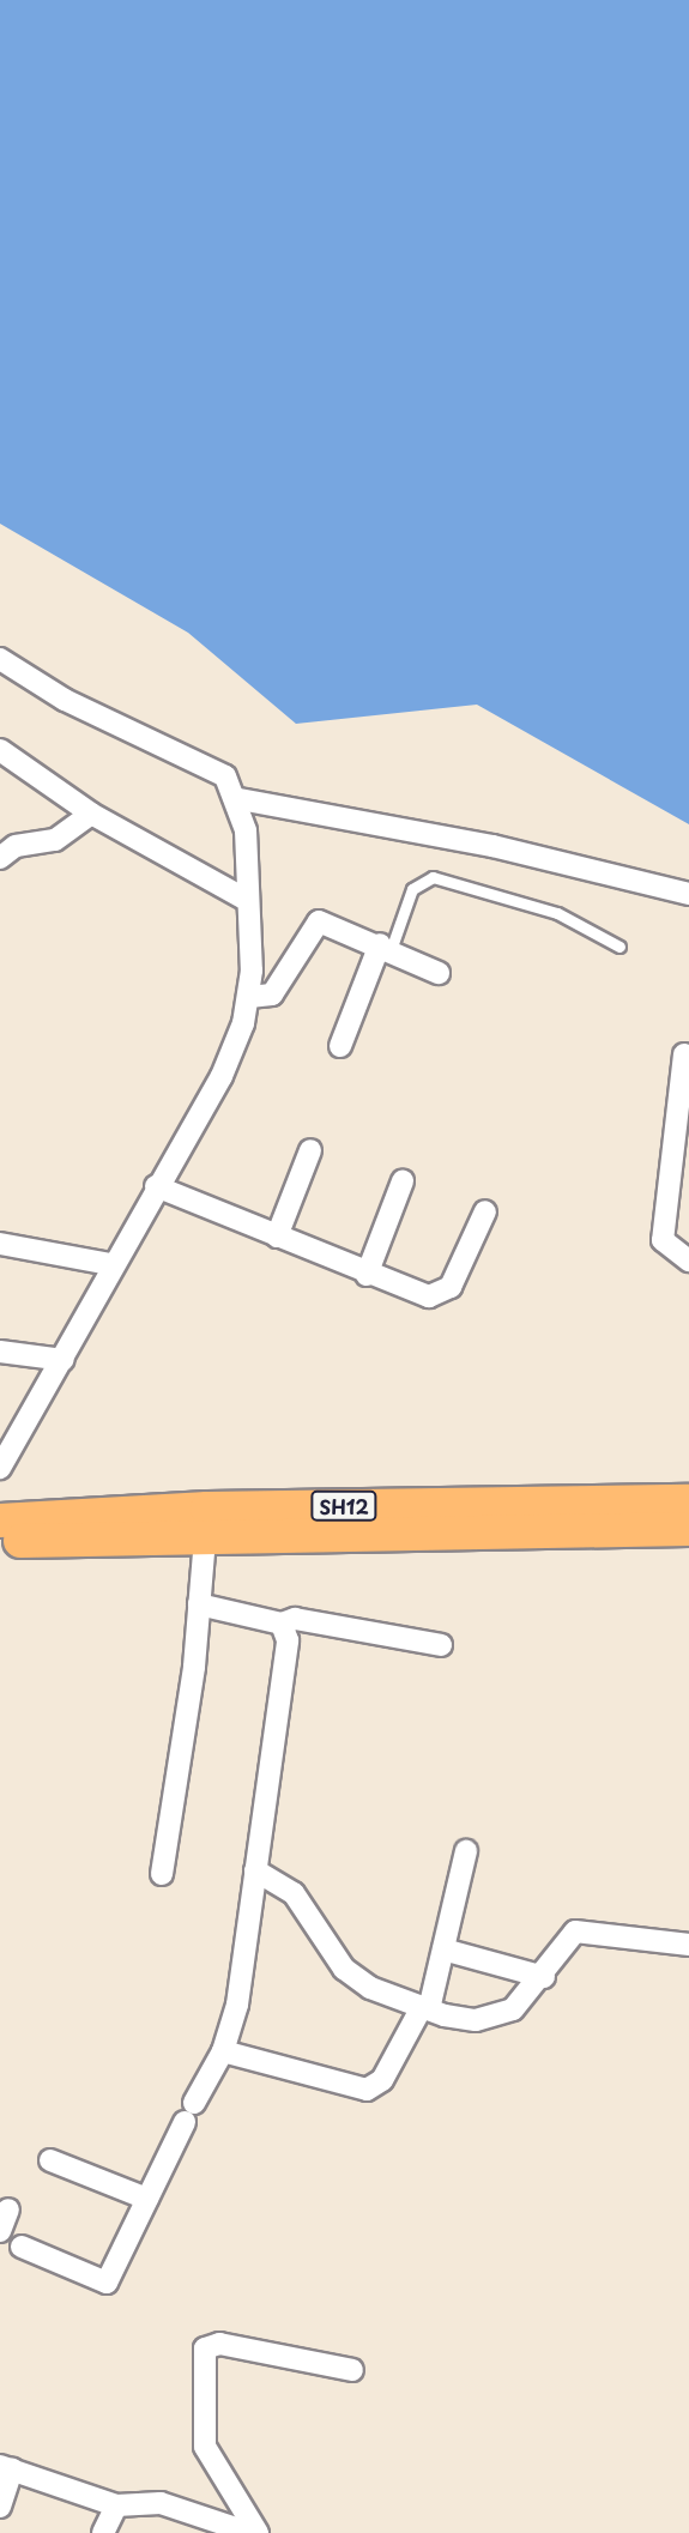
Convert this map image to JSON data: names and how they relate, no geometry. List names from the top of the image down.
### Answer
{
  "streets": {
    "main road": ["SH12"]
  }
}
